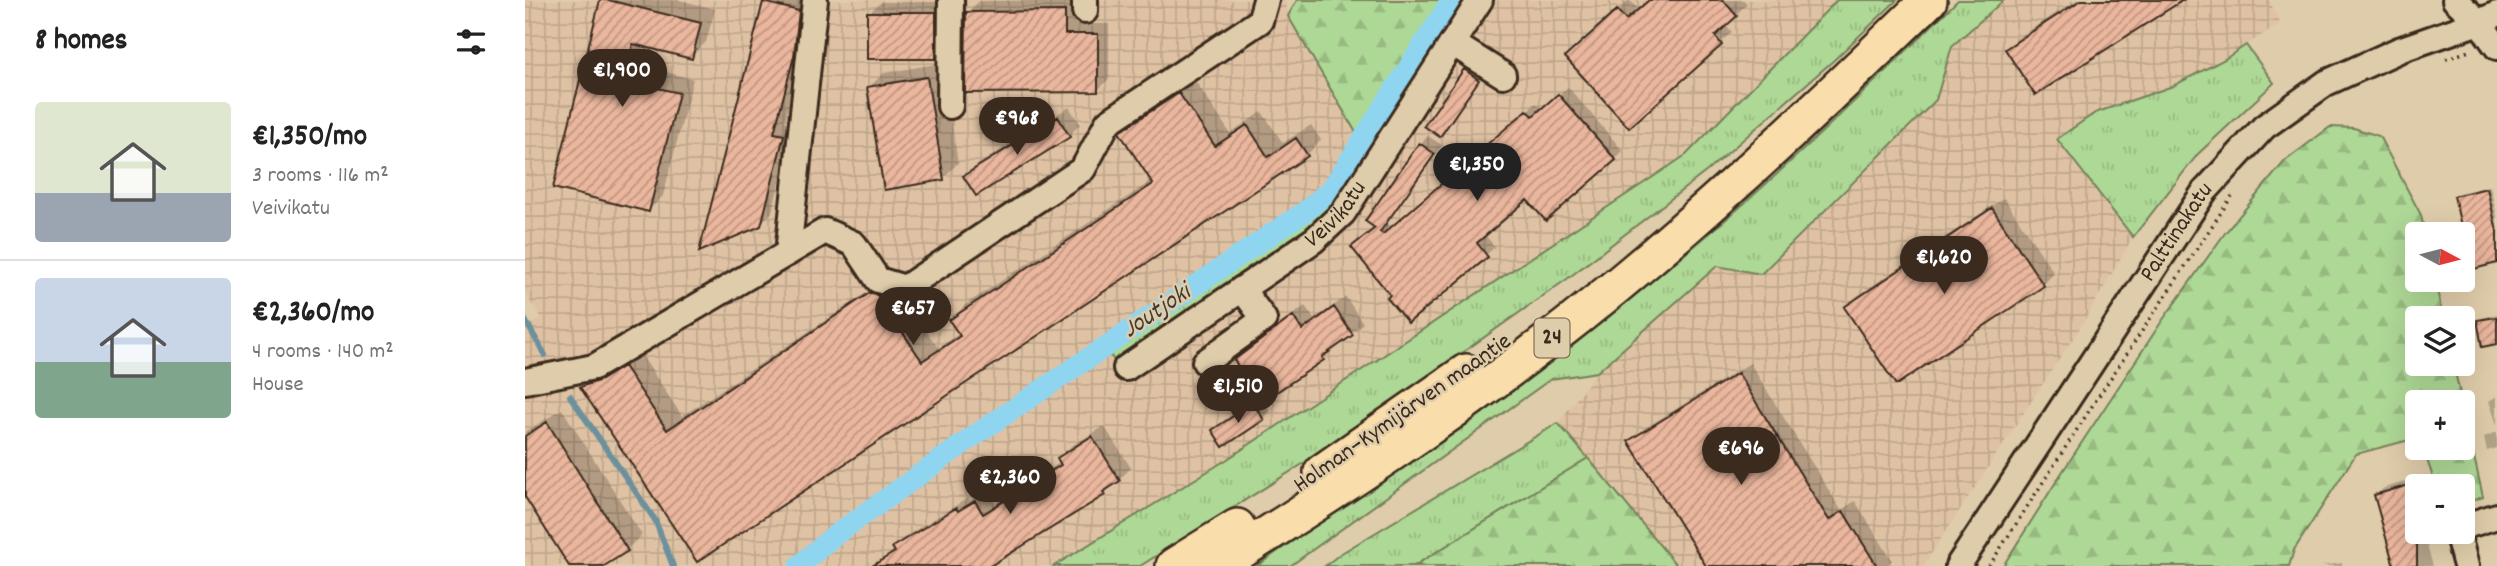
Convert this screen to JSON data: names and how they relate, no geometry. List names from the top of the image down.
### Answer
{
  "streets": {
    "highway": ["24", "Holman–Kymijärven maantie"],
    "street": ["Veivikatu", "Palttinakatu"]
  },
  "water": ["Joutjoki"],
  "north": "right",
  "page": {
    "heading": "8 homes",
    "price": [
      "€1,900",
      "€968",
      "€1,350",
      "€1,620",
      "€657",
      "€1,510",
      "€696",
      "€2,360"
    ],
    "list": [
      {
        "name": "€1,350/mo",
        "note": "3 rooms · 116 m² · Veivikatu"
      },
      {
        "name": "€2,360/mo",
        "note": "4 rooms · 140 m² · House"
      }
    ],
    "map_buttons": ["+", "−"]
  }
}
